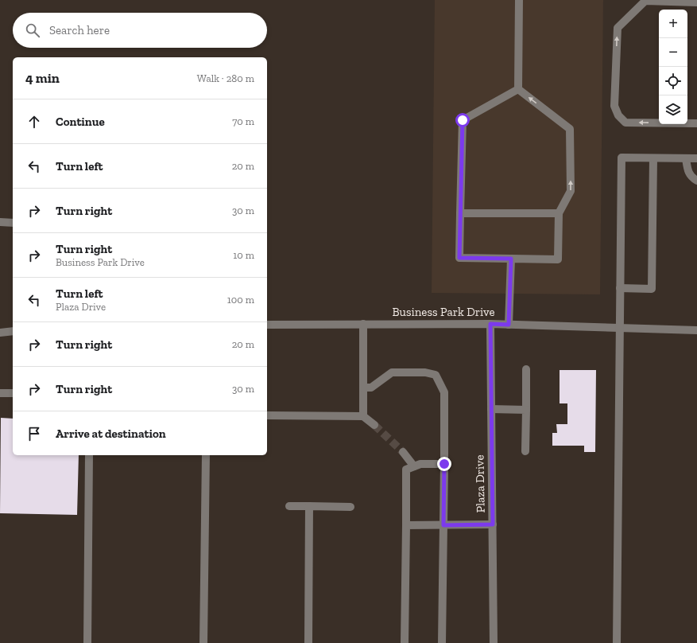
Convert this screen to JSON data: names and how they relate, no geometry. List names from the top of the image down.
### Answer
{
  "streets": {
    "street": ["Business Park Drive", "Plaza Drive"]
  },
  "crossings": [
    ["Business Park Drive", "Plaza Drive"]
  ],
  "page": {
    "map_buttons": ["+", "−"],
    "search": "Search here",
    "heading": ["4 min", "Walk · 280 m"],
    "list": [
      ["Continue", "70 m"],
      ["Turn left", "20 m"],
      ["Turn right", "30 m"],
      ["Turn right", "Business Park Drive", "10 m"],
      ["Turn left", "Plaza Drive", "100 m"],
      ["Turn right", "20 m"],
      ["Turn right", "30 m"],
      "Arrive at destination"
    ]
  }
}
